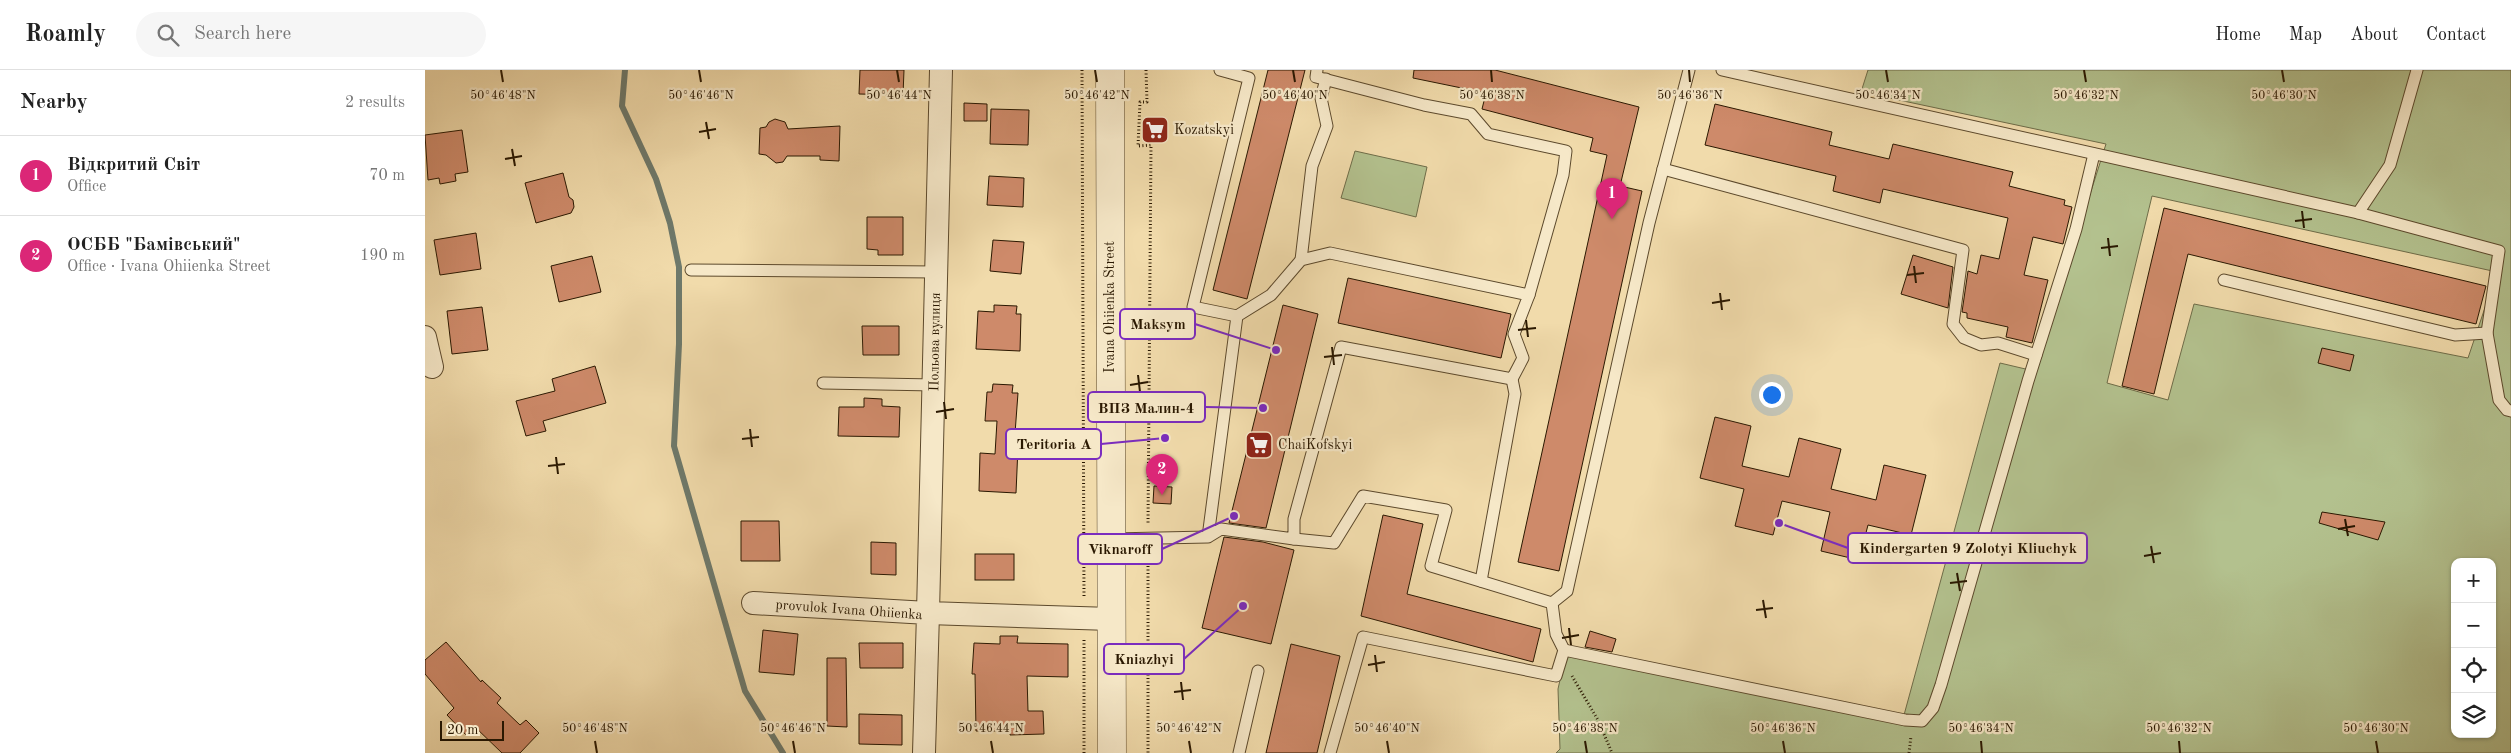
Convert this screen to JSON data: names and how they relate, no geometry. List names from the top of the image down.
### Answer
{
  "streets": {
    "street": ["Ivana Ohiienka Street", "Польова вулиця", "provulok Ivana Ohiienka"]
  },
  "crossings": [
    ["Польова вулиця", "provulok Ivana Ohiienka"]
  ],
  "places": {
    "supermarket": ["Kozatskyi", "ChaiKofskyi"],
    "other": [
      "Maksym",
      "ВПЗ Малин-4",
      "Teritoria A",
      "Viknaroff",
      "Kindergarten 9 Zolotyi Kliuchyk",
      "Kniazhyi"
    ]
  },
  "scale_bar": "20 m",
  "page": {
    "header": "Roamly",
    "search": "Search here",
    "nav": [
      "Home",
      "Map",
      "About",
      "Contact"
    ],
    "heading": ["Nearby", "2 results"],
    "list": [
      {
        "mark": "1",
        "name": "Відкритий Світ",
        "note": "Office",
        "value": "70 m"
      },
      {
        "mark": "2",
        "name": "ОСББ \"Бамівський\"",
        "note": "Office · Ivana Ohiienka Street",
        "value": "190 m"
      }
    ],
    "pins": ["1", "2"],
    "map_buttons": ["+", "−"],
    "scale": "20 m"
  },
  "coordinates": [
    "50°46'48\"N",
    "50°46'46\"N",
    "50°46'44\"N",
    "50°46'42\"N",
    "50°46'40\"N",
    "50°46'38\"N",
    "50°46'36\"N",
    "50°46'34\"N",
    "50°46'32\"N",
    "50°46'30\"N"
  ]
}
